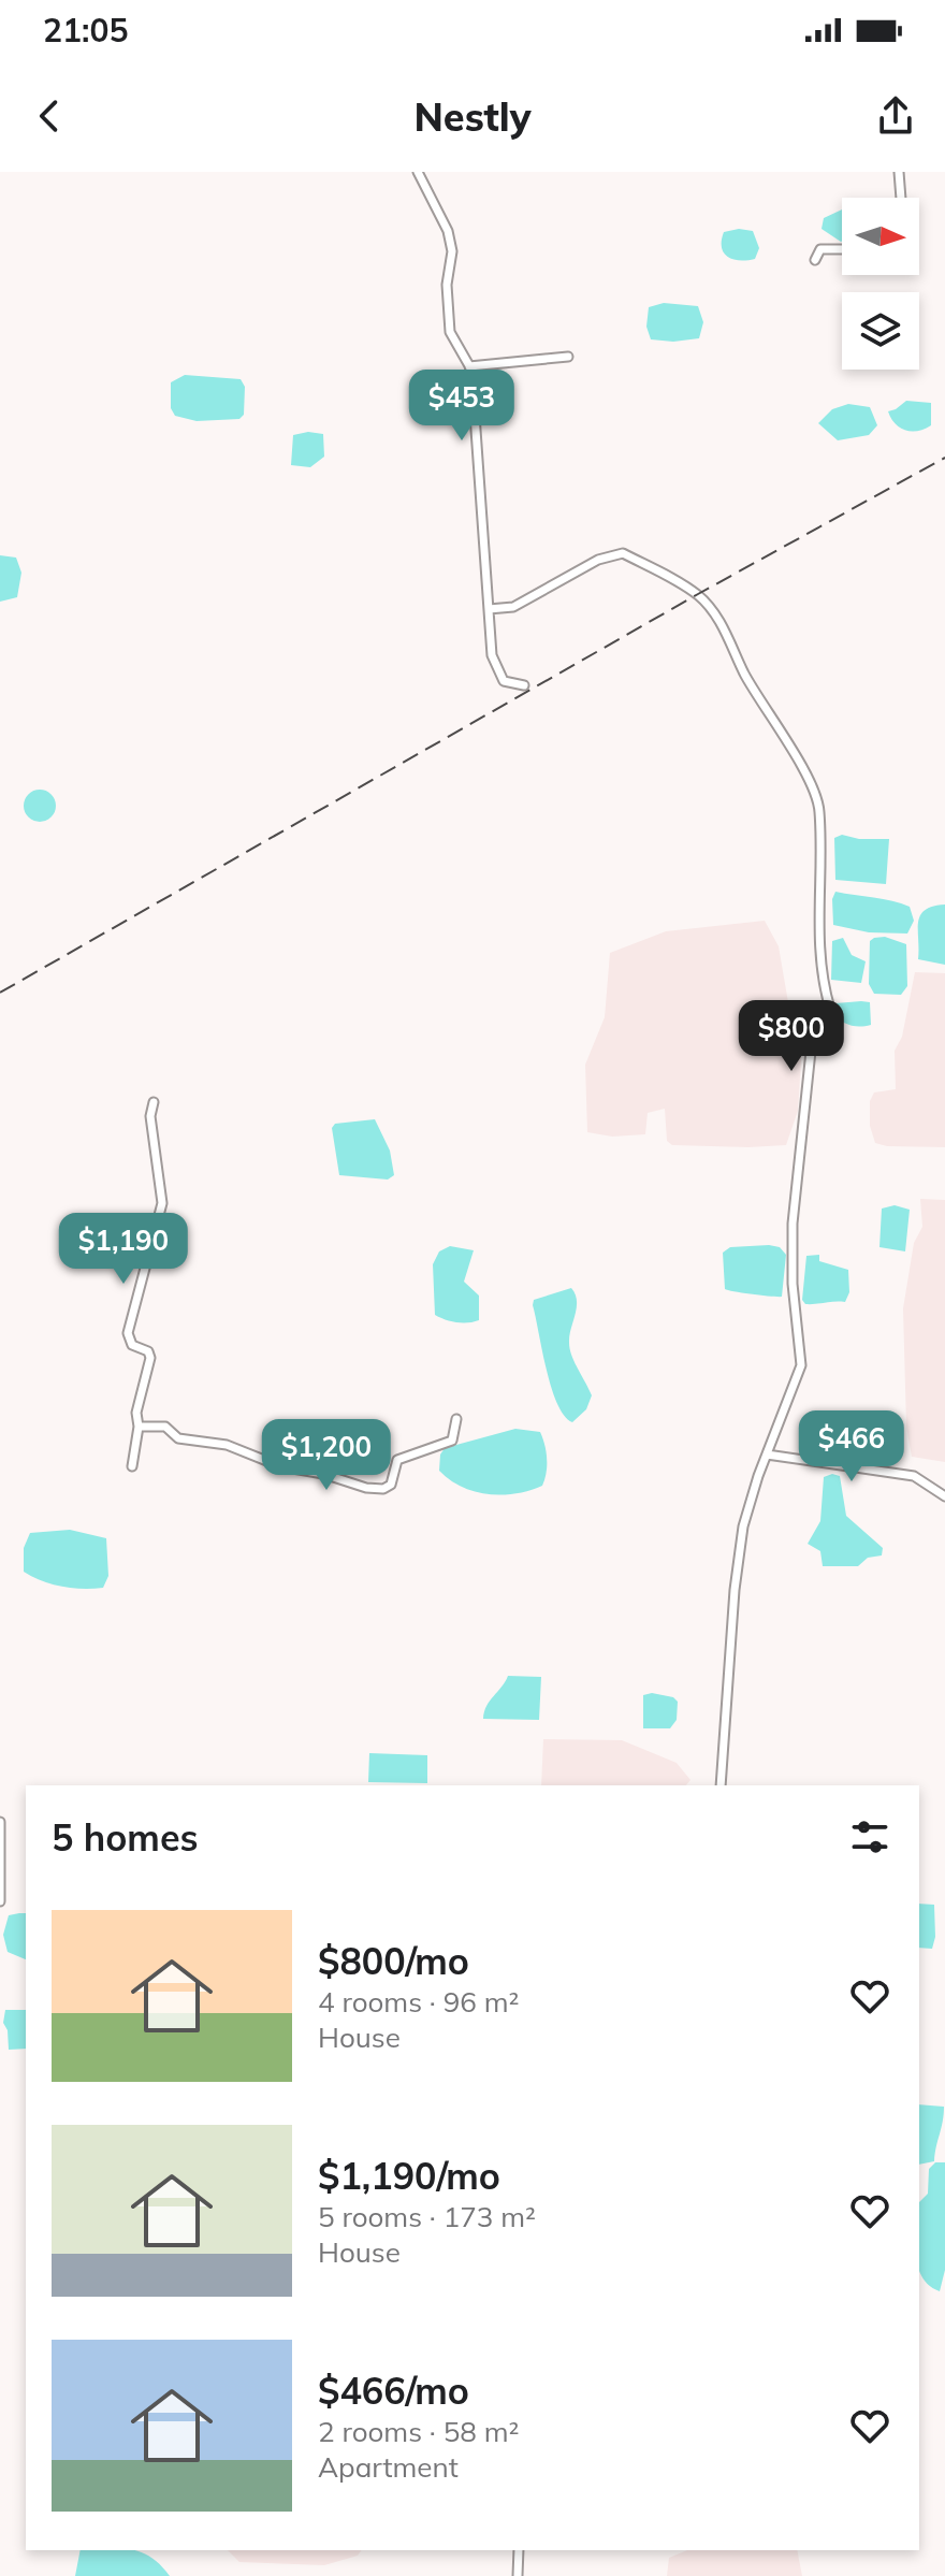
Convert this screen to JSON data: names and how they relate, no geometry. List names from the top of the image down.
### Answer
{
  "north": "right",
  "page": {
    "status": "21:05",
    "header": "Nestly",
    "price": [
      "$453",
      "$800",
      "$1,190",
      "$466",
      "$1,200"
    ],
    "heading": "5 homes",
    "list": [
      {
        "name": "$800/mo",
        "note": "4 rooms · 96 m² · House"
      },
      {
        "name": "$1,190/mo",
        "note": "5 rooms · 173 m² · House"
      },
      {
        "name": "$466/mo",
        "note": "2 rooms · 58 m² · Apartment"
      }
    ]
  }
}
